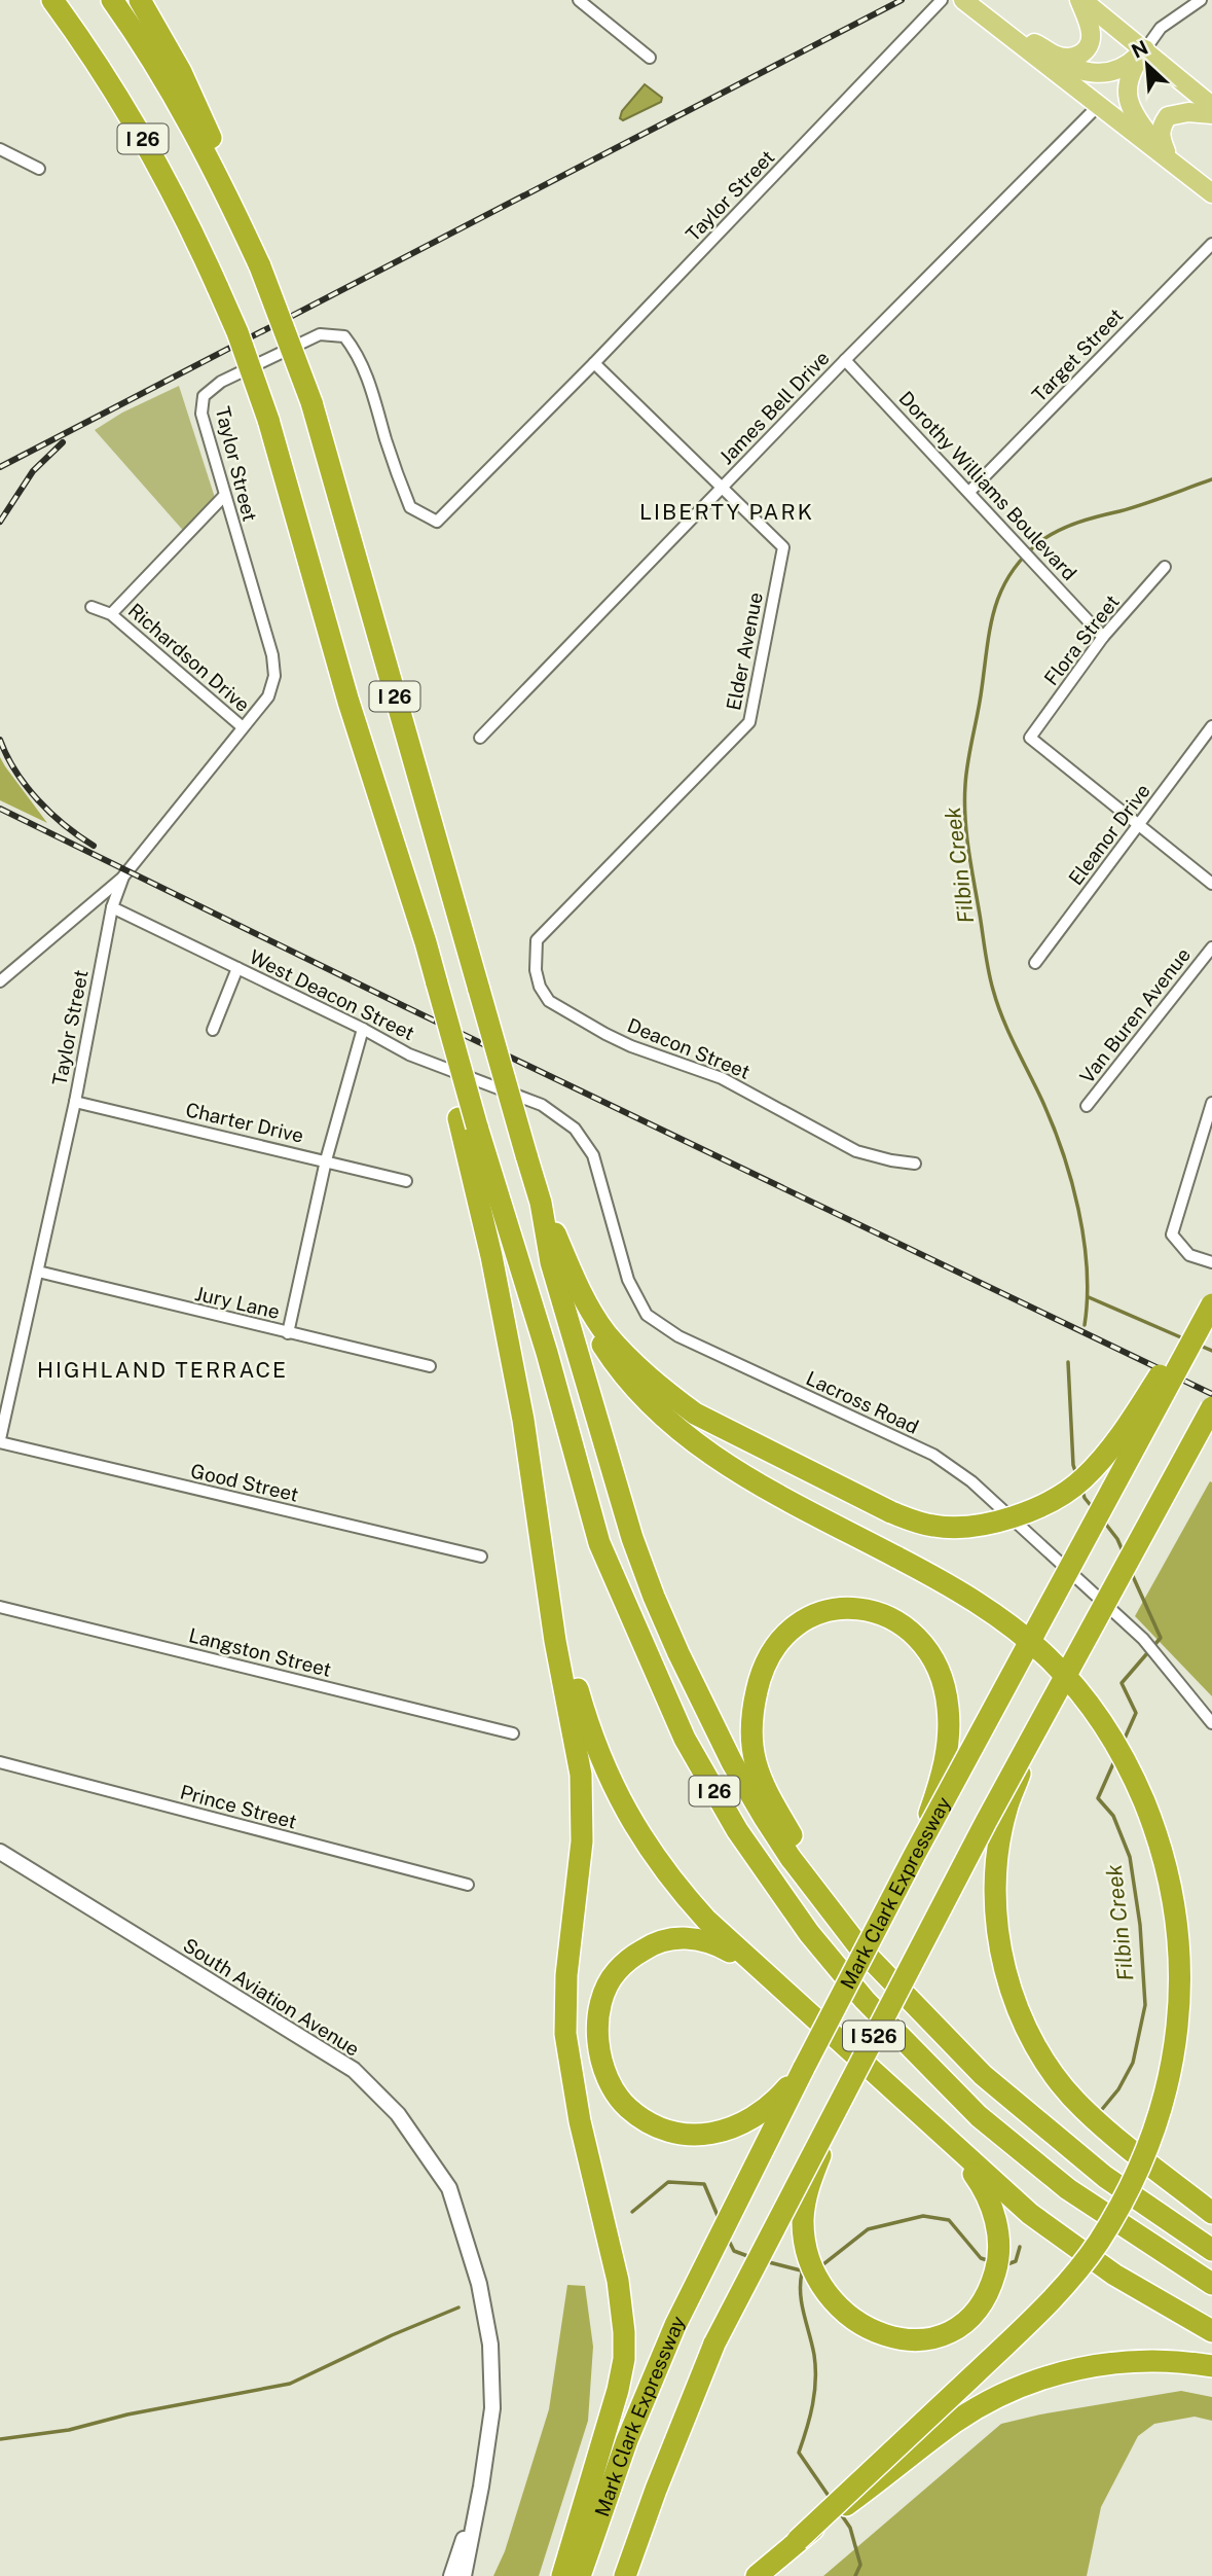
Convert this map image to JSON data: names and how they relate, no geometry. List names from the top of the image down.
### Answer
{
  "streets": {
    "highway": ["I 26", "Mark Clark Expressway", "I 526"],
    "street": [
      "Taylor Street",
      "Target Street",
      "James Bell Drive",
      "Dorothy Williams Boulevard",
      "Flora Street",
      "Elder Avenue",
      "Richardson Drive",
      "Eleanor Drive",
      "West Deacon Street",
      "Van Buren Avenue",
      "Deacon Street",
      "Charter Drive",
      "Jury Lane",
      "Lacross Road",
      "Good Street",
      "Langston Street",
      "Prince Street",
      "South Aviation Avenue"
    ]
  },
  "crossings": [
    ["Taylor Street", "Elder Avenue"],
    ["Taylor Street", "Richardson Drive"],
    ["Taylor Street", "West Deacon Street"],
    ["Taylor Street", "Charter Drive"],
    ["Taylor Street", "Jury Lane"],
    ["Taylor Street", "Good Street"],
    ["Target Street", "Dorothy Williams Boulevard"],
    ["James Bell Drive", "Dorothy Williams Boulevard"],
    ["James Bell Drive", "Elder Avenue"],
    ["Dorothy Williams Boulevard", "Flora Street"],
    ["Flora Street", "Eleanor Drive"],
    ["Elder Avenue", "Deacon Street"],
    ["West Deacon Street", "Lacross Road"]
  ],
  "districts": ["LIBERTY PARK", "HIGHLAND TERRACE"],
  "water": ["Filbin Creek"],
  "north": "top left"
}
